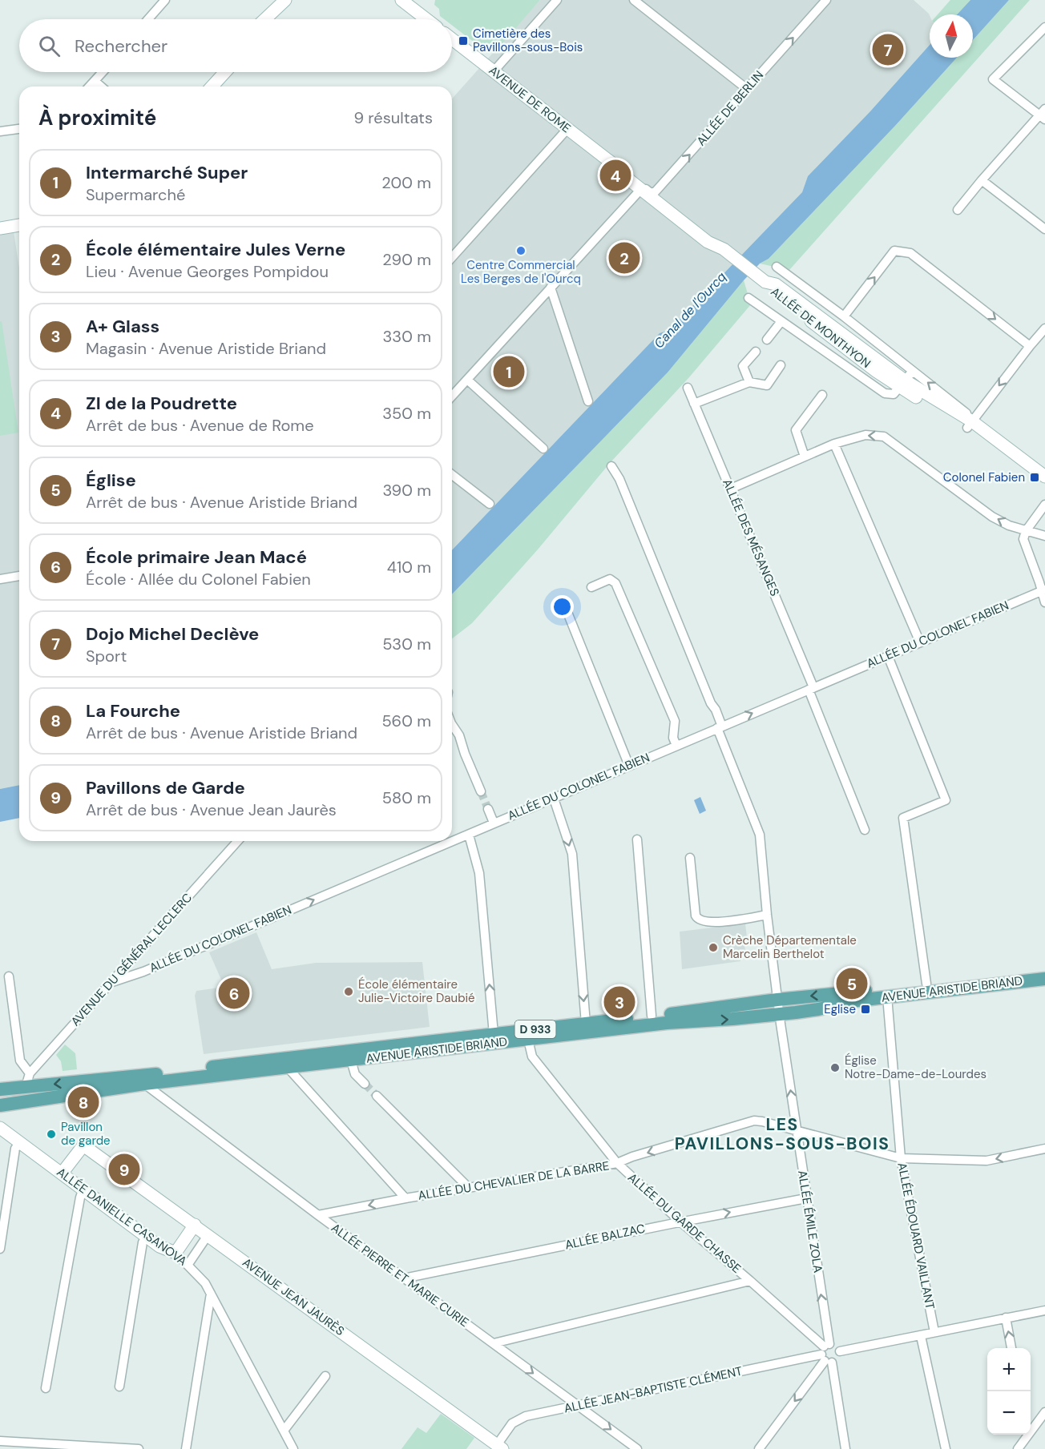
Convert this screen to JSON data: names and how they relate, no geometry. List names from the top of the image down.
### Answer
{
  "streets": {
    "main road": ["AVENUE ARISTIDE BRIAND", "D 933"],
    "street": [
      "AVENUE DE ROME",
      "ALLÉE DE BERLIN",
      "ALLÉE DE MONTHYON",
      "ALLÉE DES MÉSANGES",
      "ALLÉE DU COLONEL FABIEN",
      "AVENUE DU GÉNÉRAL LECLERC",
      "ALLÉE DU CHEVALIER DE LA BARRE",
      "ALLÉE DANIELLE CASANOVA",
      "ALLÉE ÉMILE ZOLA",
      "ALLÉE DU GARDE CHASSE",
      "ALLÉE ÉDOUARD VAILLANT",
      "ALLÉE BALZAC",
      "ALLÉE PIERRE ET MARIE CURIE",
      "AVENUE JEAN JAURÈS",
      "ALLÉE JEAN-BAPTISTE CLÉMENT"
    ]
  },
  "crossings": [
    ["AVENUE DE ROME", "ALLÉE DE BERLIN"],
    ["AVENUE DE ROME", "ALLÉE DE MONTHYON"],
    ["ALLÉE DES MÉSANGES", "ALLÉE DU COLONEL FABIEN"],
    ["ALLÉE DU COLONEL FABIEN", "AVENUE DU GÉNÉRAL LECLERC"],
    ["ALLÉE DU COLONEL FABIEN", "ALLÉE ÉMILE ZOLA"],
    ["AVENUE DU GÉNÉRAL LECLERC", "AVENUE ARISTIDE BRIAND"],
    ["AVENUE ARISTIDE BRIAND", "ALLÉE ÉMILE ZOLA"],
    ["AVENUE ARISTIDE BRIAND", "ALLÉE DU GARDE CHASSE"],
    ["AVENUE ARISTIDE BRIAND", "ALLÉE ÉDOUARD VAILLANT"],
    ["AVENUE ARISTIDE BRIAND", "ALLÉE PIERRE ET MARIE CURIE"],
    ["ALLÉE DU CHEVALIER DE LA BARRE", "ALLÉE ÉMILE ZOLA"],
    ["ALLÉE DU CHEVALIER DE LA BARRE", "ALLÉE DU GARDE CHASSE"],
    ["ALLÉE DU CHEVALIER DE LA BARRE", "ALLÉE ÉDOUARD VAILLANT"],
    ["ALLÉE DU CHEVALIER DE LA BARRE", "ALLÉE PIERRE ET MARIE CURIE"],
    ["ALLÉE DANIELLE CASANOVA", "AVENUE JEAN JAURÈS"],
    ["ALLÉE ÉMILE ZOLA", "ALLÉE DU GARDE CHASSE"],
    ["ALLÉE ÉMILE ZOLA", "ALLÉE BALZAC"],
    ["ALLÉE ÉMILE ZOLA", "ALLÉE JEAN-BAPTISTE CLÉMENT"],
    ["ALLÉE DU GARDE CHASSE", "ALLÉE BALZAC"],
    ["ALLÉE DU GARDE CHASSE", "ALLÉE JEAN-BAPTISTE CLÉMENT"],
    ["ALLÉE BALZAC", "ALLÉE PIERRE ET MARIE CURIE"],
    ["ALLÉE PIERRE ET MARIE CURIE", "ALLÉE JEAN-BAPTISTE CLÉMENT"],
    ["AVENUE JEAN JAURÈS", "ALLÉE JEAN-BAPTISTE CLÉMENT"]
  ],
  "one_way": ["ALLÉE DE BERLIN", "ALLÉE DU COLONEL FABIEN", "ALLÉE DU CHEVALIER DE LA BARRE"],
  "districts": ["LES PAVILLONS-SOUS-BOIS"],
  "water": ["Canal de l'Ourcq"],
  "places": {
    "transit": ["Cimetière des Pavillons-sous-Bois", "Colonel Fabien", "Eglise"],
    "other": [
      "Centre Commercial Les Berges de l'Ourcq",
      "Crèche Départementale Marcelin Berthelot",
      "École élémentaire Julie-Victoire Daubié",
      "Église Notre-Dame-de-Lourdes",
      "Pavillon de garde"
    ]
  },
  "north": "top",
  "page": {
    "search": "Rechercher",
    "pins": [
      "7",
      "4",
      "2",
      "1",
      "5",
      "6",
      "3",
      "8",
      "9"
    ],
    "heading": ["À proximité", "9 résultats"],
    "list": [
      {
        "mark": "1",
        "name": "Intermarché Super",
        "note": "Supermarché",
        "value": "200 m"
      },
      {
        "mark": "2",
        "name": "École élémentaire Jules Verne",
        "note": "Lieu · Avenue Georges Pompidou",
        "value": "290 m"
      },
      {
        "mark": "3",
        "name": "A+ Glass",
        "note": "Magasin · Avenue Aristide Briand",
        "value": "330 m"
      },
      {
        "mark": "4",
        "name": "ZI de la Poudrette",
        "note": "Arrêt de bus · Avenue de Rome",
        "value": "350 m"
      },
      {
        "mark": "5",
        "name": "Église",
        "note": "Arrêt de bus · Avenue Aristide Briand",
        "value": "390 m"
      },
      {
        "mark": "6",
        "name": "École primaire Jean Macé",
        "note": "École · Allée du Colonel Fabien",
        "value": "410 m"
      },
      {
        "mark": "7",
        "name": "Dojo Michel Declève",
        "note": "Sport",
        "value": "530 m"
      },
      {
        "mark": "8",
        "name": "La Fourche",
        "note": "Arrêt de bus · Avenue Aristide Briand",
        "value": "560 m"
      },
      {
        "mark": "9",
        "name": "Pavillons de Garde",
        "note": "Arrêt de bus · Avenue Jean Jaurès",
        "value": "580 m"
      }
    ],
    "map_buttons": ["+", "−"]
  }
}
